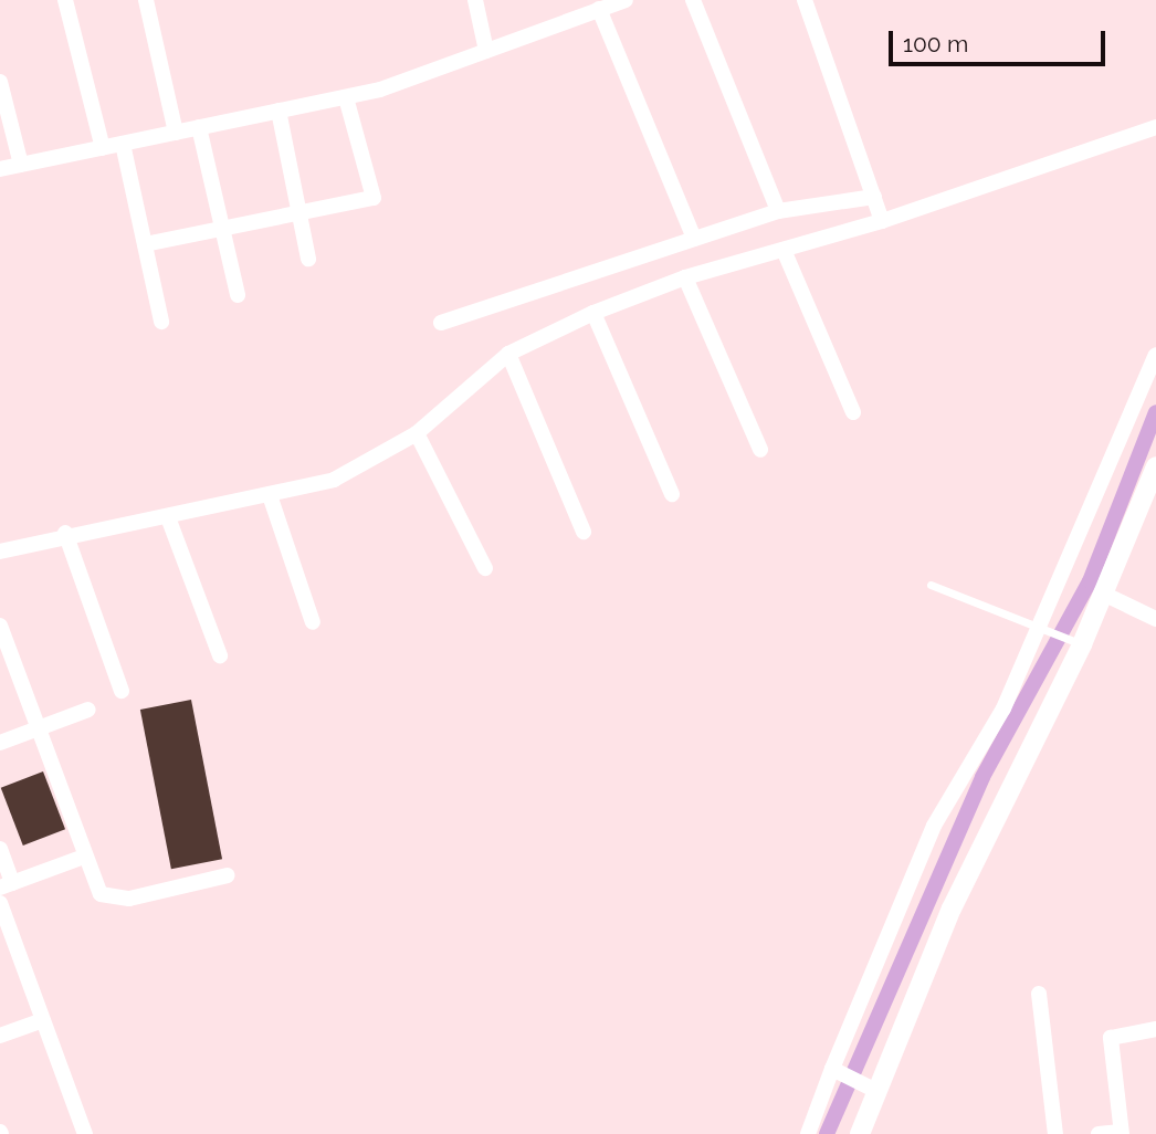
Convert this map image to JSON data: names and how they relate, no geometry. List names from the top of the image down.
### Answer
{
  "scale_bar": "100 m"
}
